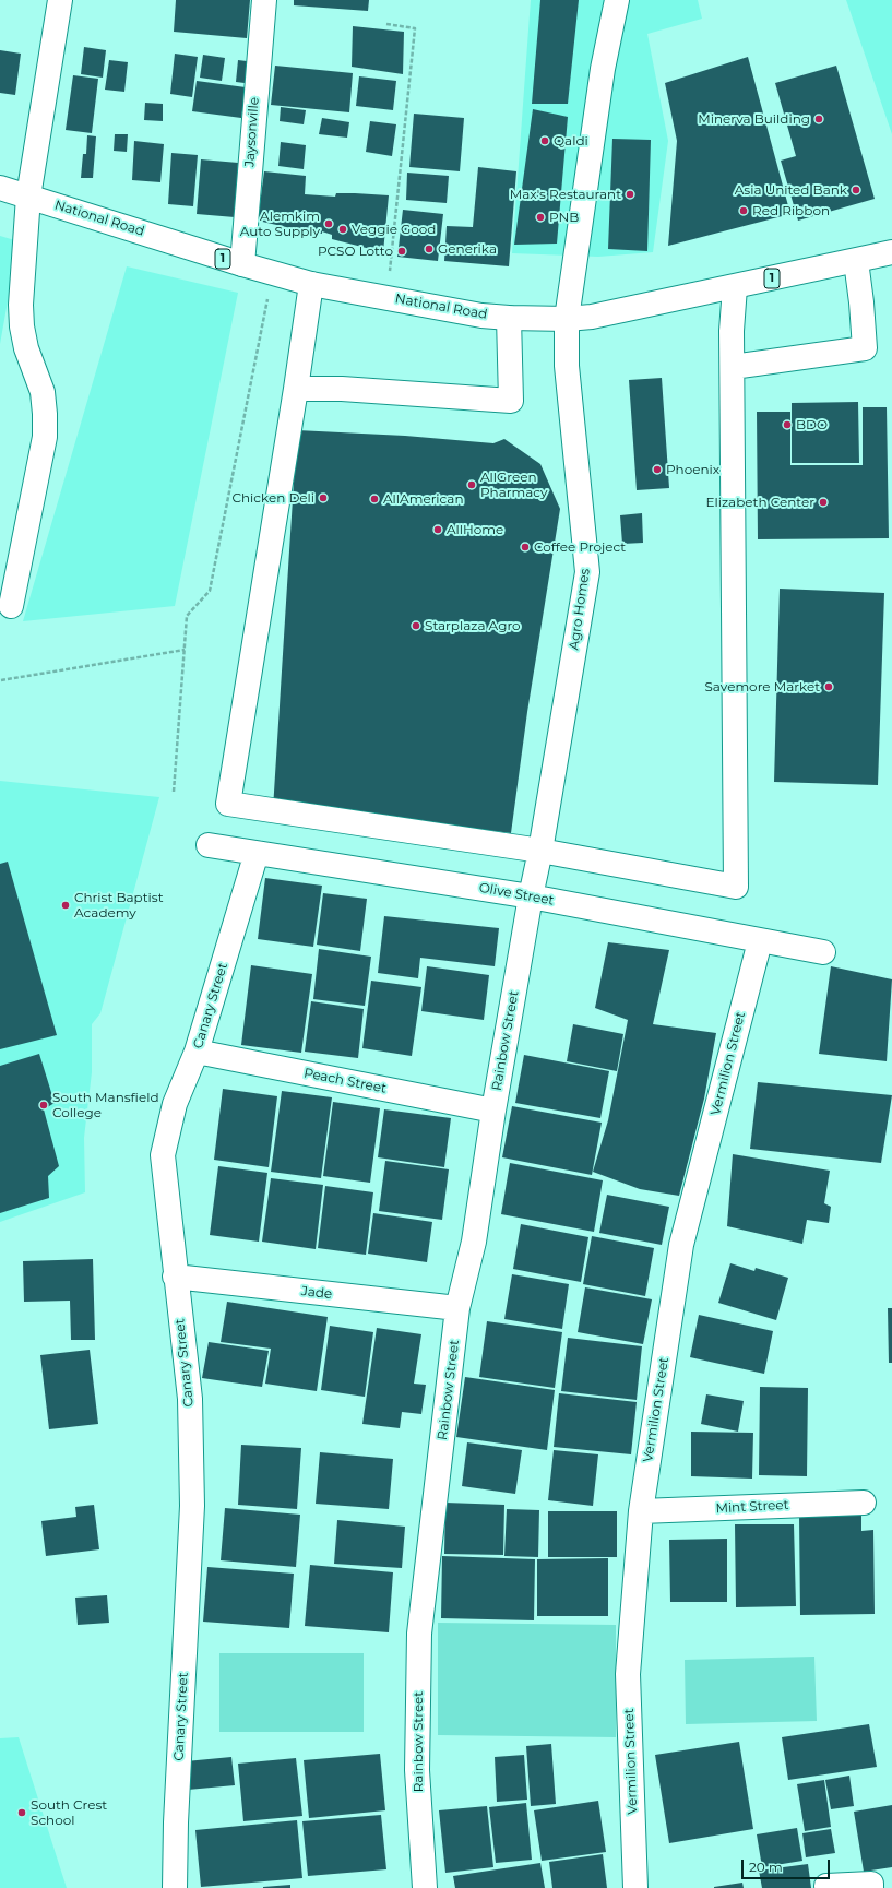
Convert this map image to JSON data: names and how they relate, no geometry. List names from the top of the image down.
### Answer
{
  "streets": {
    "main road": [
      "Jaysonville",
      "National Road",
      "1",
      "Agro Homes",
      "Olive Street",
      "Canary Street",
      "Rainbow Street",
      "Vermilion Street",
      "Peach Street",
      "Jade",
      "Mint Street"
    ]
  },
  "crossings": [
    ["Jaysonville", "National Road"],
    ["National Road", "Agro Homes"],
    ["Agro Homes", "Olive Street"],
    ["Agro Homes", "Rainbow Street"],
    ["Olive Street", "Canary Street"],
    ["Olive Street", "Rainbow Street"],
    ["Olive Street", "Vermilion Street"],
    ["Canary Street", "Peach Street"],
    ["Canary Street", "Jade"],
    ["Rainbow Street", "Peach Street"],
    ["Rainbow Street", "Jade"],
    ["Vermilion Street", "Mint Street"]
  ],
  "places": [
    "Minerva Building",
    "Qaldi",
    "Asia United Bank",
    "Max's Restaurant",
    "Red Ribbon",
    "PNB",
    "Alemkim Auto Supply",
    "Veggie Good",
    "Generika",
    "PCSO Lotto",
    "BDO",
    "Phoenix",
    "AllGreen Pharmacy",
    "Chicken Deli",
    "AllAmerican",
    "Elizabeth Center",
    "AllHome",
    "Coffee Project",
    "Starplaza Agro",
    "Savemore Market",
    "Christ Baptist Academy",
    "South Mansfield College",
    "South Crest School"
  ],
  "scale_bar": "20 m"
}
